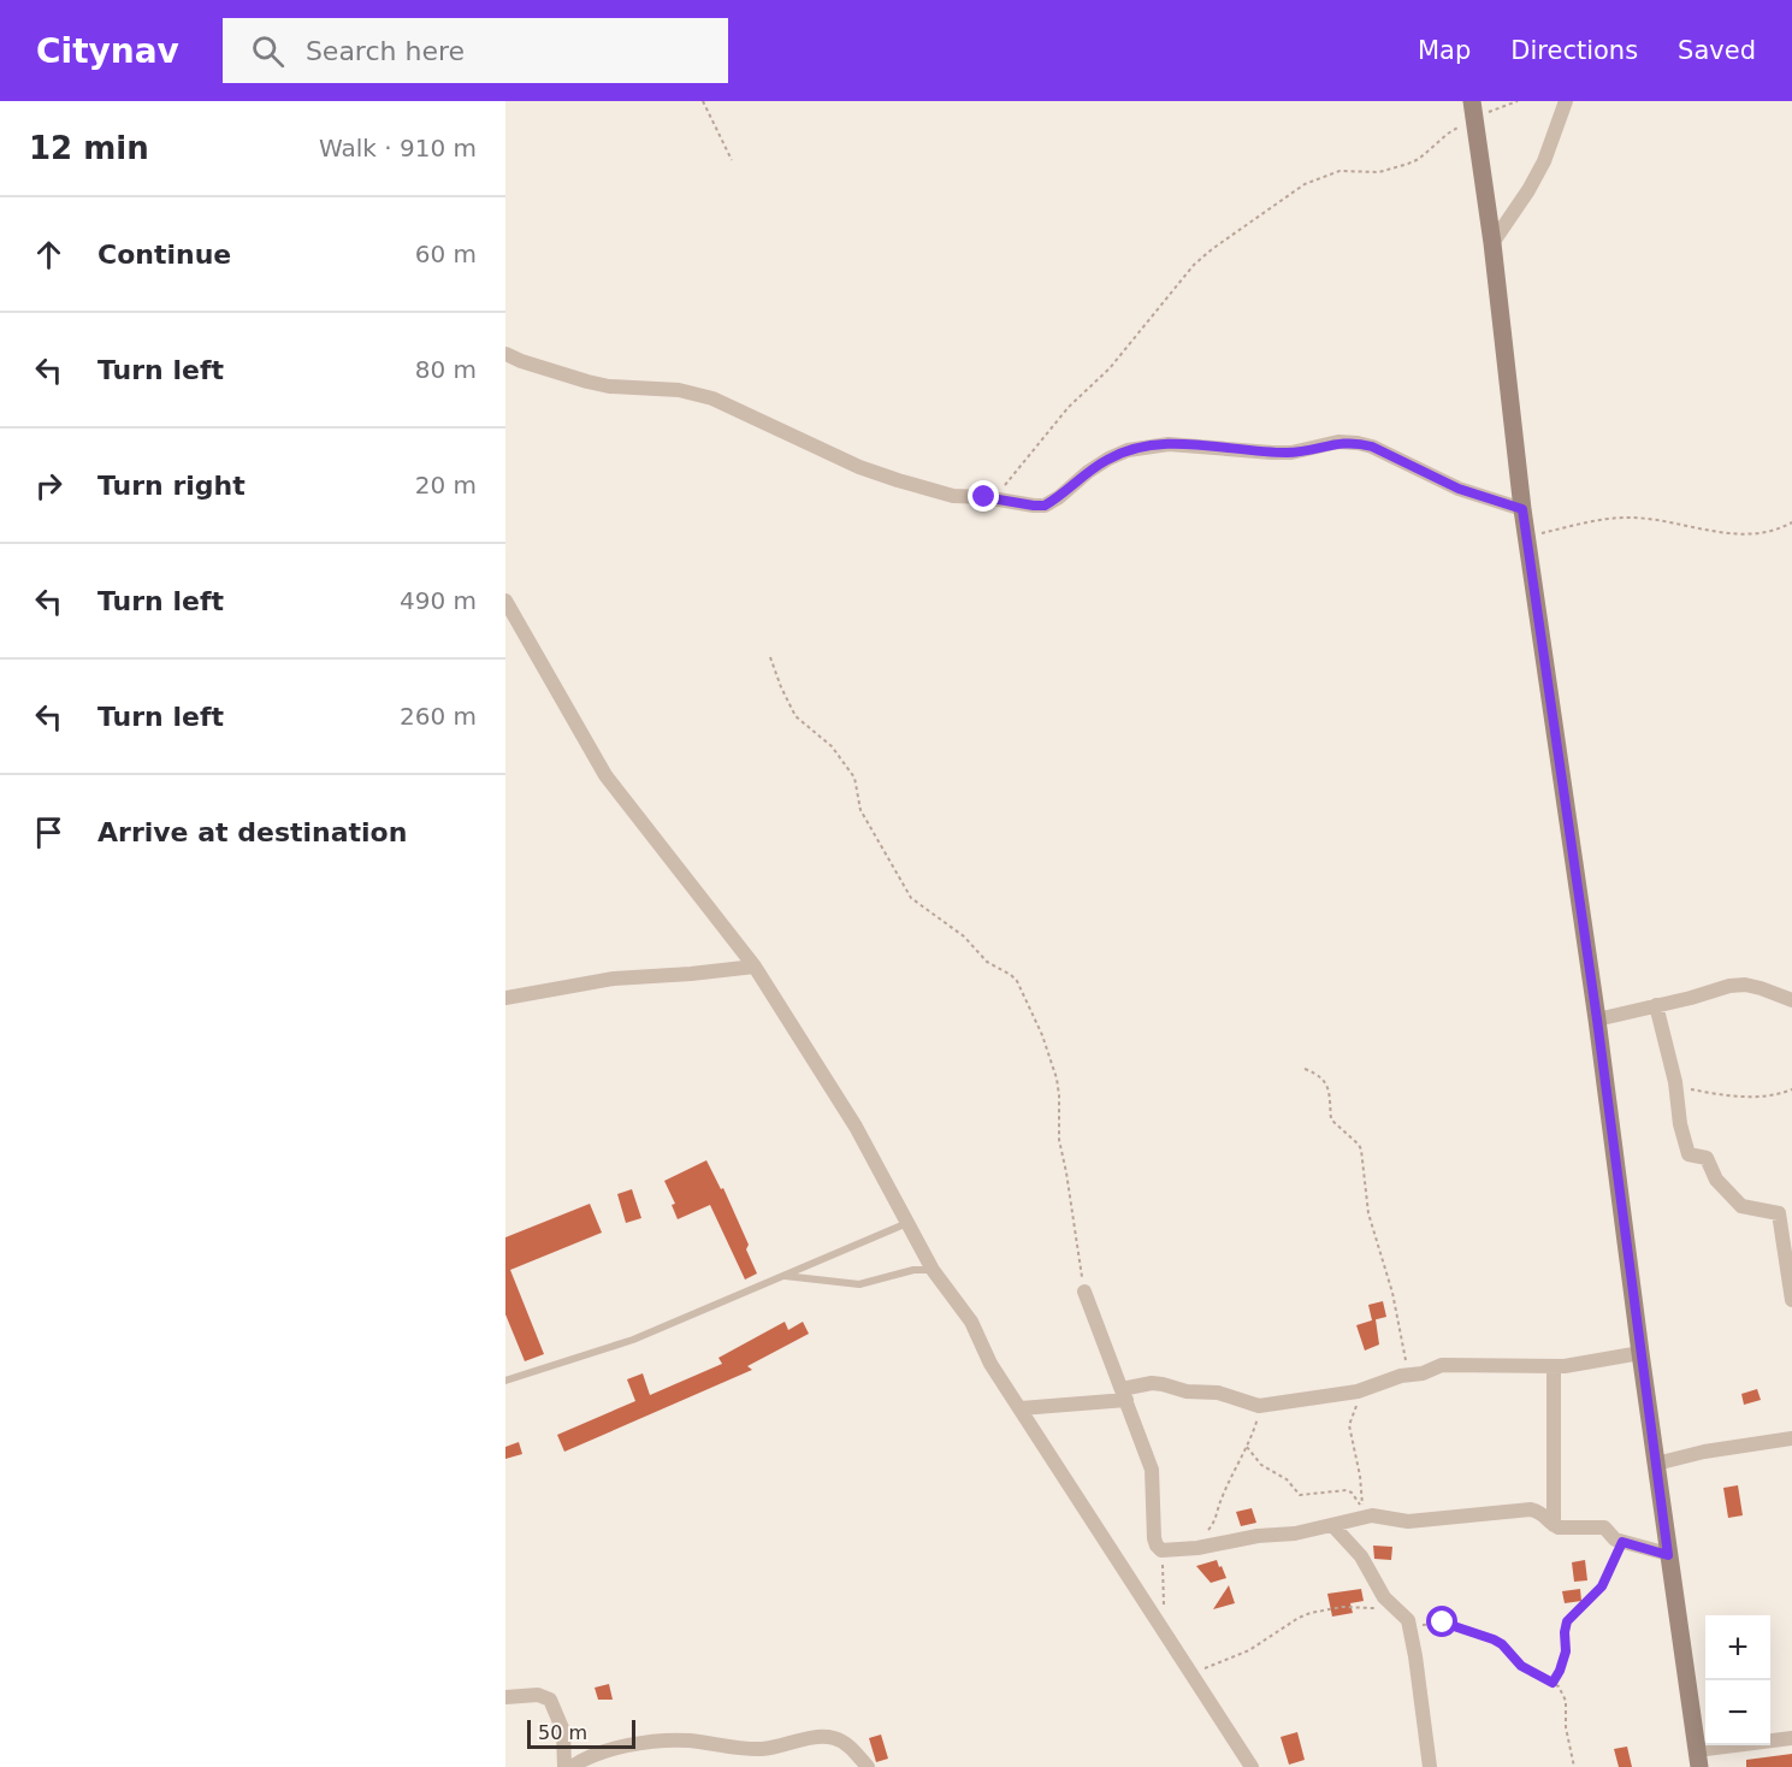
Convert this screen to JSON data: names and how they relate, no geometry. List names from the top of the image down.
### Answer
{
  "scale_bar": "50 m",
  "page": {
    "header": "Citynav",
    "search": "Search here",
    "nav": ["Map", "Directions", "Saved"],
    "heading": ["12 min", "Walk · 910 m"],
    "list": [
      ["Continue", "60 m"],
      ["Turn left", "80 m"],
      ["Turn right", "20 m"],
      ["Turn left", "490 m"],
      ["Turn left", "260 m"],
      "Arrive at destination"
    ],
    "map_buttons": ["+", "−"],
    "scale": "50 m"
  }
}
